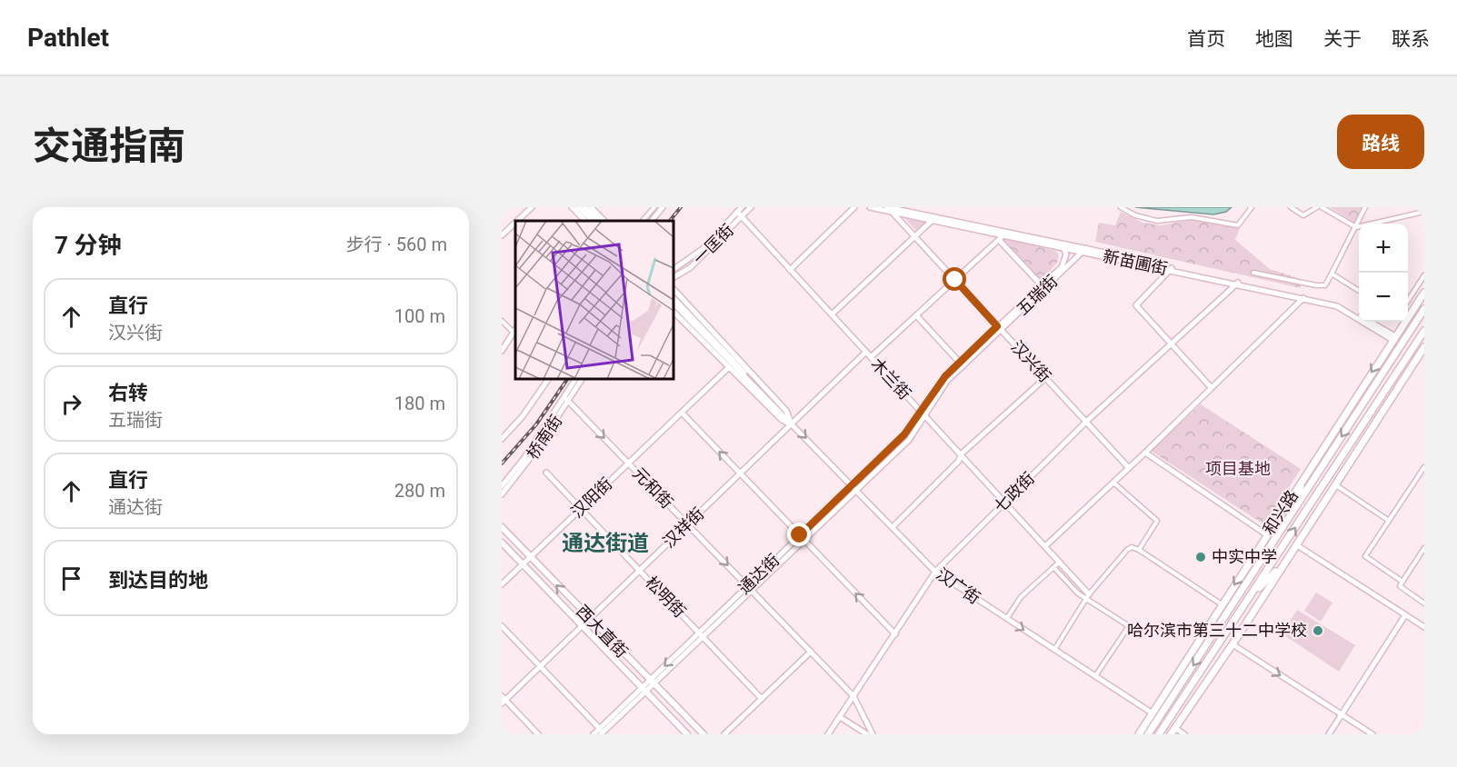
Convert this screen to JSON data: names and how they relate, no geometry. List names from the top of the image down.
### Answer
{
  "streets": {
    "highway": ["和兴路"],
    "main road": ["西大直街"],
    "street": [
      "一匡街",
      "新苗圃街",
      "五瑞街",
      "汉兴街",
      "木兰街",
      "桥南街",
      "元和街",
      "七政街",
      "汉阳街",
      "汉祥街",
      "通达街",
      "汉广街",
      "松明街"
    ]
  },
  "crossings": [
    ["一匡街", "木兰街"],
    ["新苗圃街", "五瑞街"],
    ["新苗圃街", "汉兴街"],
    ["新苗圃街", "七政街"],
    ["新苗圃街", "和兴路"],
    ["五瑞街", "汉兴街"],
    ["五瑞街", "木兰街"],
    ["五瑞街", "通达街"],
    ["汉兴街", "七政街"],
    ["木兰街", "七政街"],
    ["木兰街", "汉祥街"],
    ["木兰街", "通达街"],
    ["桥南街", "元和街"],
    ["元和街", "七政街"],
    ["元和街", "汉阳街"],
    ["元和街", "汉祥街"],
    ["元和街", "通达街"],
    ["七政街", "汉广街"],
    ["汉阳街", "汉广街"],
    ["汉阳街", "松明街"],
    ["汉阳街", "西大直街"],
    ["和兴路", "汉广街"],
    ["汉祥街", "汉广街"],
    ["汉祥街", "松明街"],
    ["汉祥街", "西大直街"],
    ["通达街", "汉广街"],
    ["通达街", "松明街"],
    ["通达街", "西大直街"]
  ],
  "one_way": ["元和街"],
  "districts": ["通达街道"],
  "parks": ["项目基地"],
  "places": ["中实中学", "哈尔滨市第三十二中学校"],
  "page": {
    "header": "Pathlet",
    "nav": [
      "首页",
      "地图",
      "关于",
      "联系"
    ],
    "title": "交通指南",
    "buttons": "路线",
    "heading": ["7 分钟", "步行 · 560 m"],
    "map_buttons": ["+", "−"],
    "list": [
      ["直行", "汉兴街", "100 m"],
      ["右转", "五瑞街", "180 m"],
      ["直行", "通达街", "280 m"],
      "到达目的地"
    ]
  }
}
